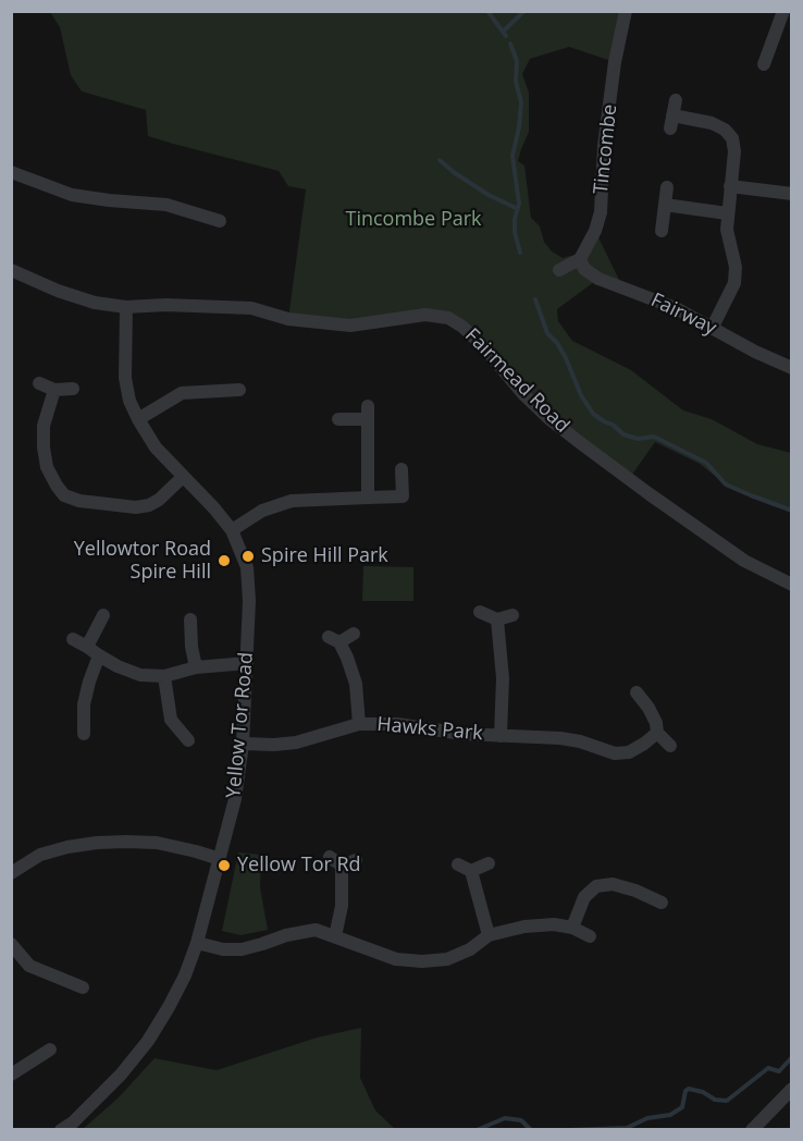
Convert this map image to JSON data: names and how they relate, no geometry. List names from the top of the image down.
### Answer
{
  "streets": {
    "street": [
      "Tincombe",
      "Fairway",
      "Fairmead Road",
      "Yellow Tor Road",
      "Hawks Park"
    ]
  },
  "crossings": [
    ["Tincombe", "Fairway"],
    ["Fairmead Road", "Yellow Tor Road"],
    ["Yellow Tor Road", "Hawks Park"]
  ],
  "parks": ["Tincombe Park"],
  "places": ["Spire Hill Park", "Yellowtor Road Spire Hill", "Yellow Tor Rd"]
}
